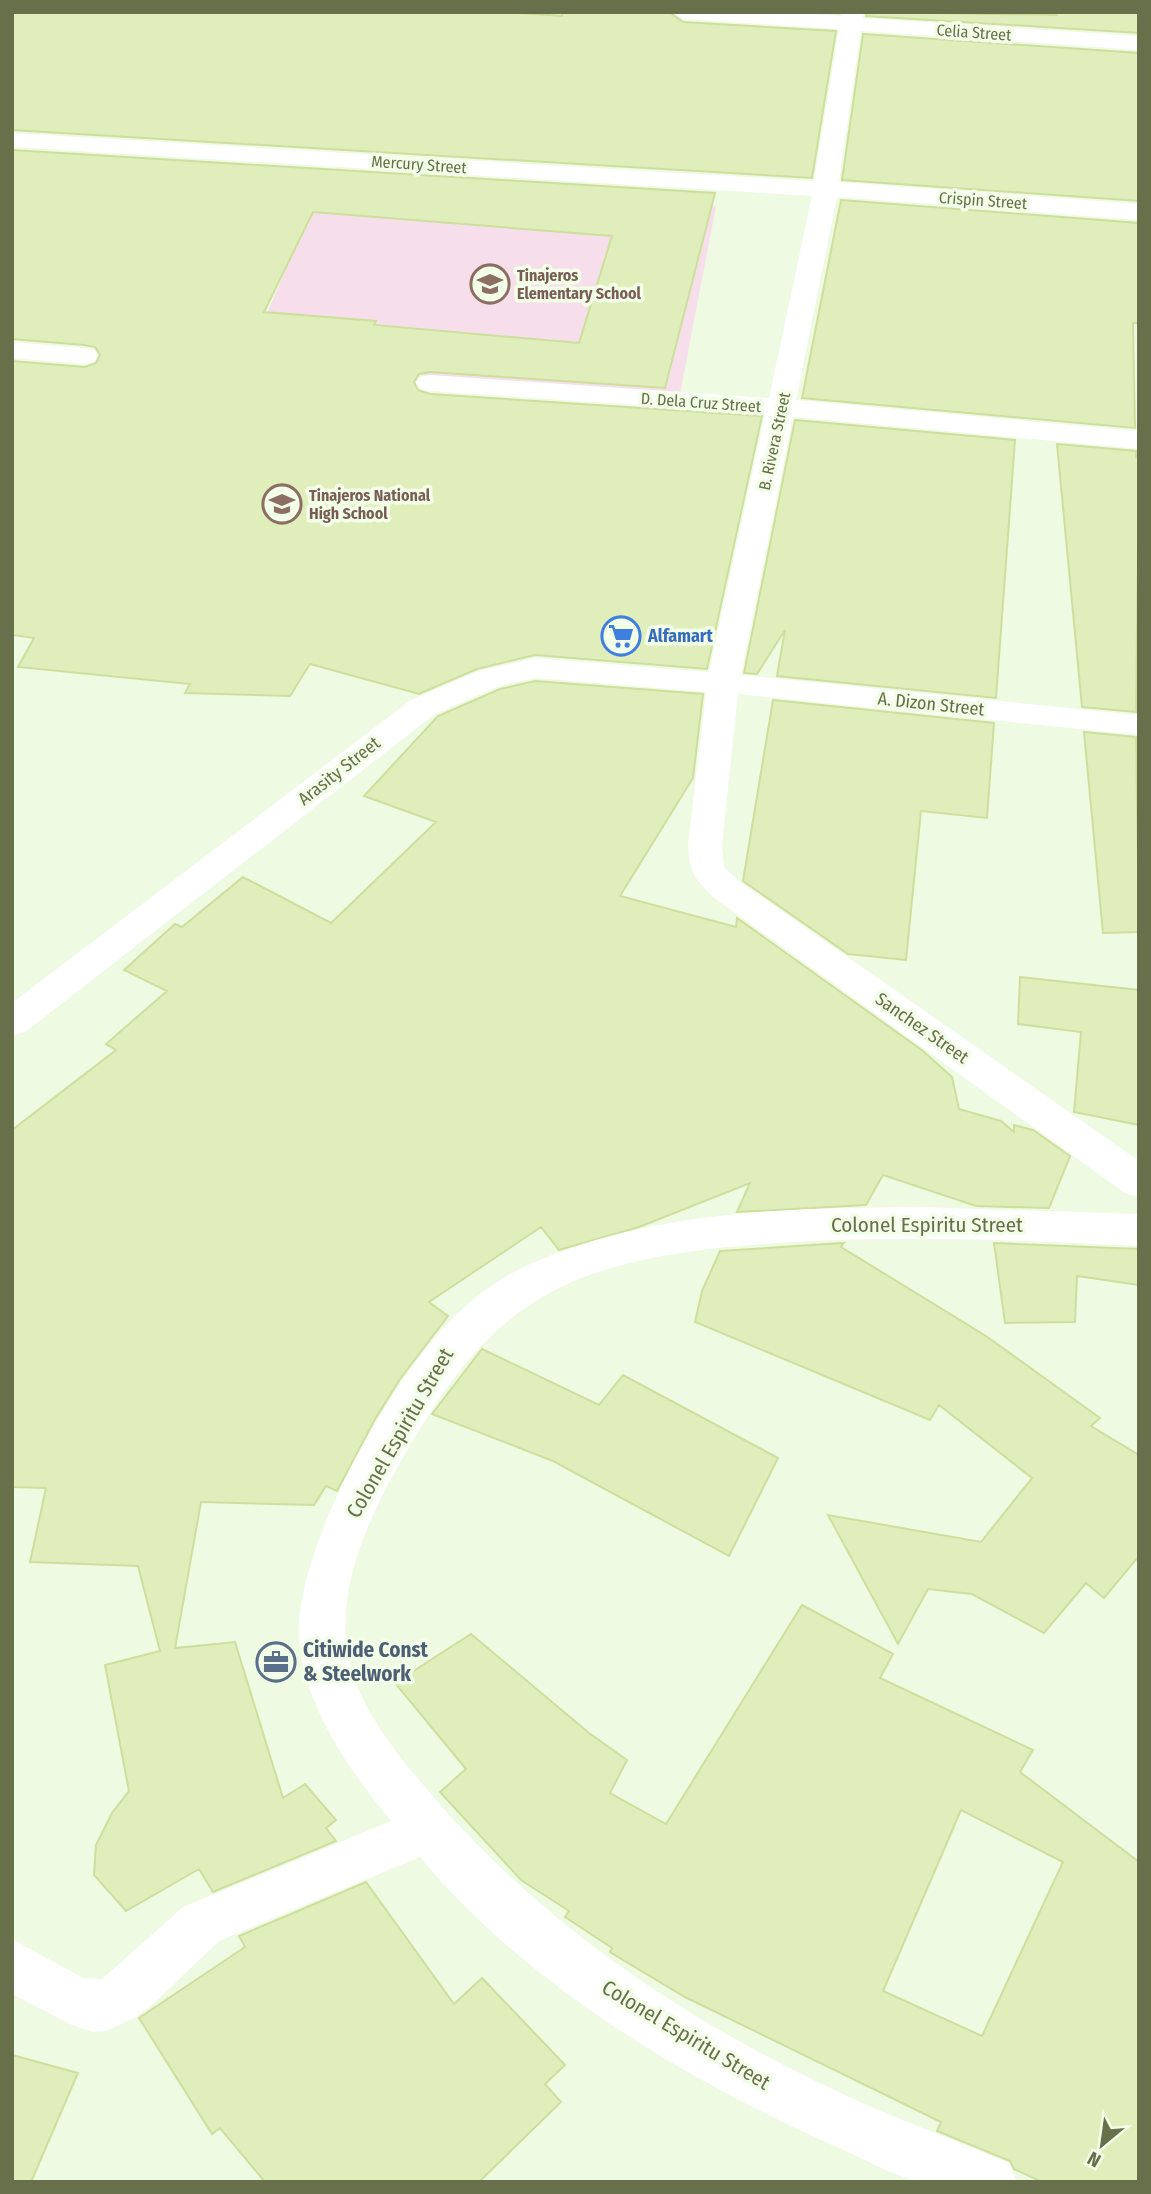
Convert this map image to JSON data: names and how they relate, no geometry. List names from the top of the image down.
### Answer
{
  "streets": {
    "street": [
      "Celia Street",
      "Mercury Street",
      "Crispin Street",
      "D. Dela Cruz Street",
      "B. Rivera Street",
      "A. Dizon Street",
      "Arasity Street",
      "Sanchez Street",
      "Colonel Espiritu Street"
    ]
  },
  "crossings": [
    ["Celia Street", "B. Rivera Street"],
    ["Mercury Street", "Crispin Street"],
    ["Mercury Street", "B. Rivera Street"],
    ["Crispin Street", "B. Rivera Street"],
    ["D. Dela Cruz Street", "B. Rivera Street"],
    ["B. Rivera Street", "A. Dizon Street"],
    ["B. Rivera Street", "Arasity Street"],
    ["B. Rivera Street", "Sanchez Street"],
    ["A. Dizon Street", "Arasity Street"]
  ],
  "places": {
    "school or university": ["Tinajeros Elementary School", "Tinajeros National High School"],
    "supermarket": ["Alfamart"],
    "office": ["Citiwide Const & Steelwork"]
  },
  "north": "bottom left"
}
